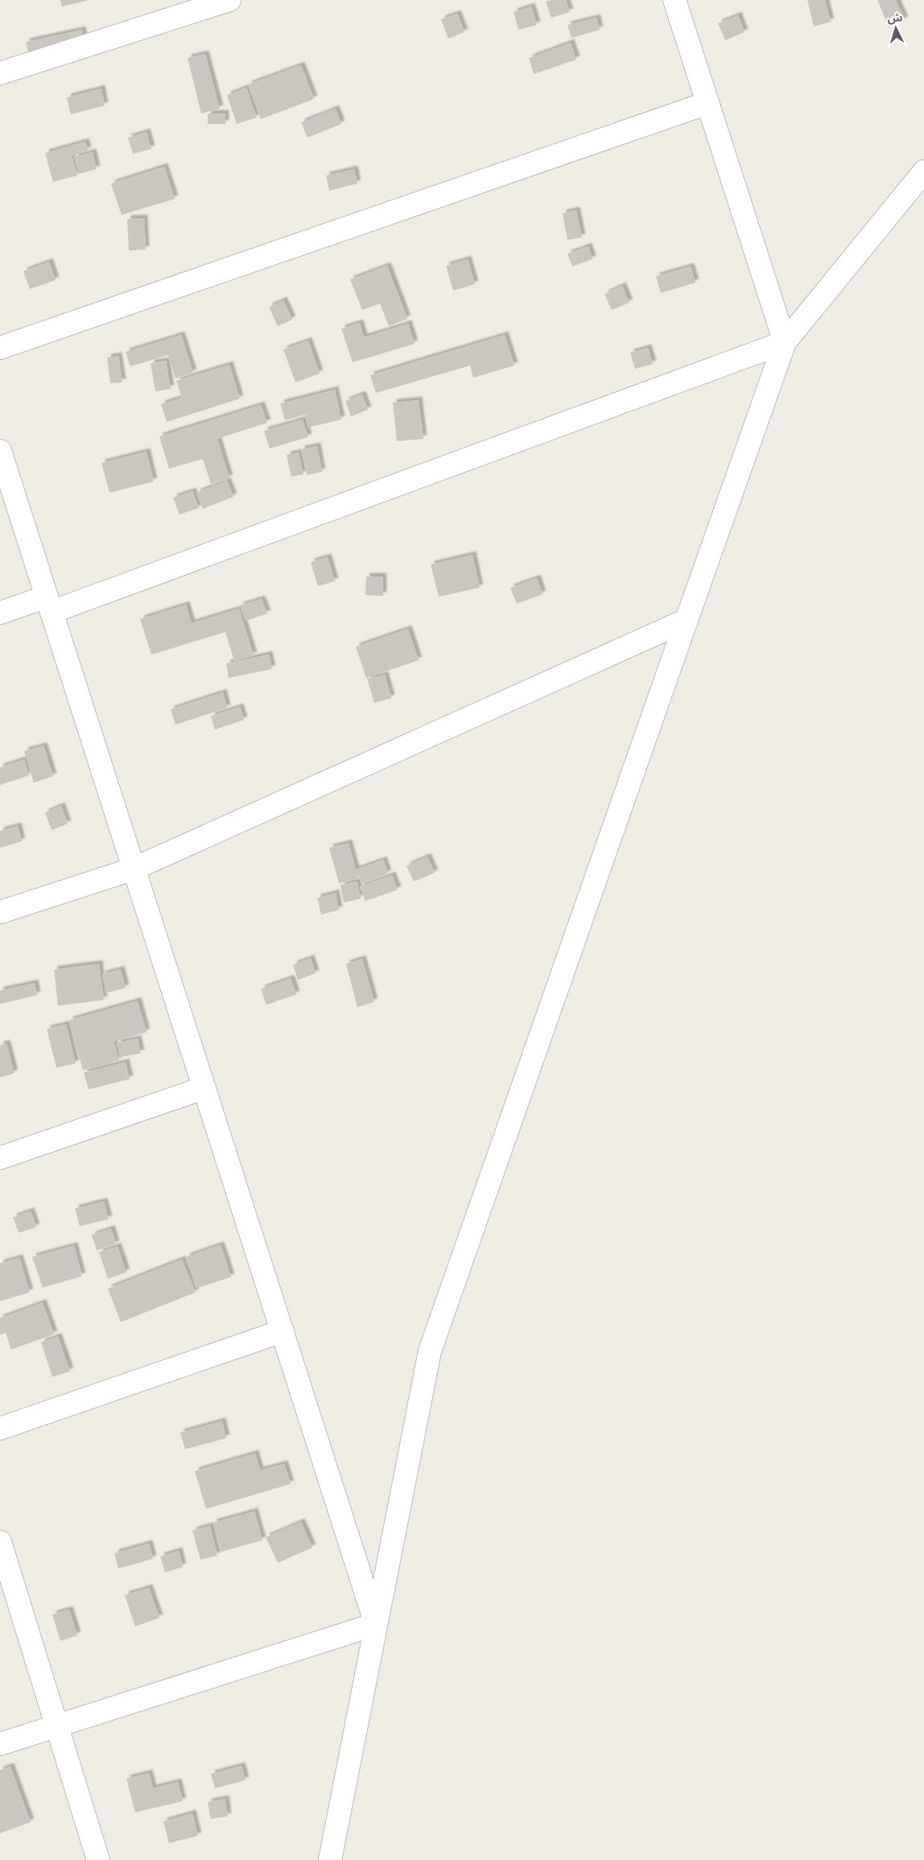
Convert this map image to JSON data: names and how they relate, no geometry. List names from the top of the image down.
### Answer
{
  "north": "top"
}
